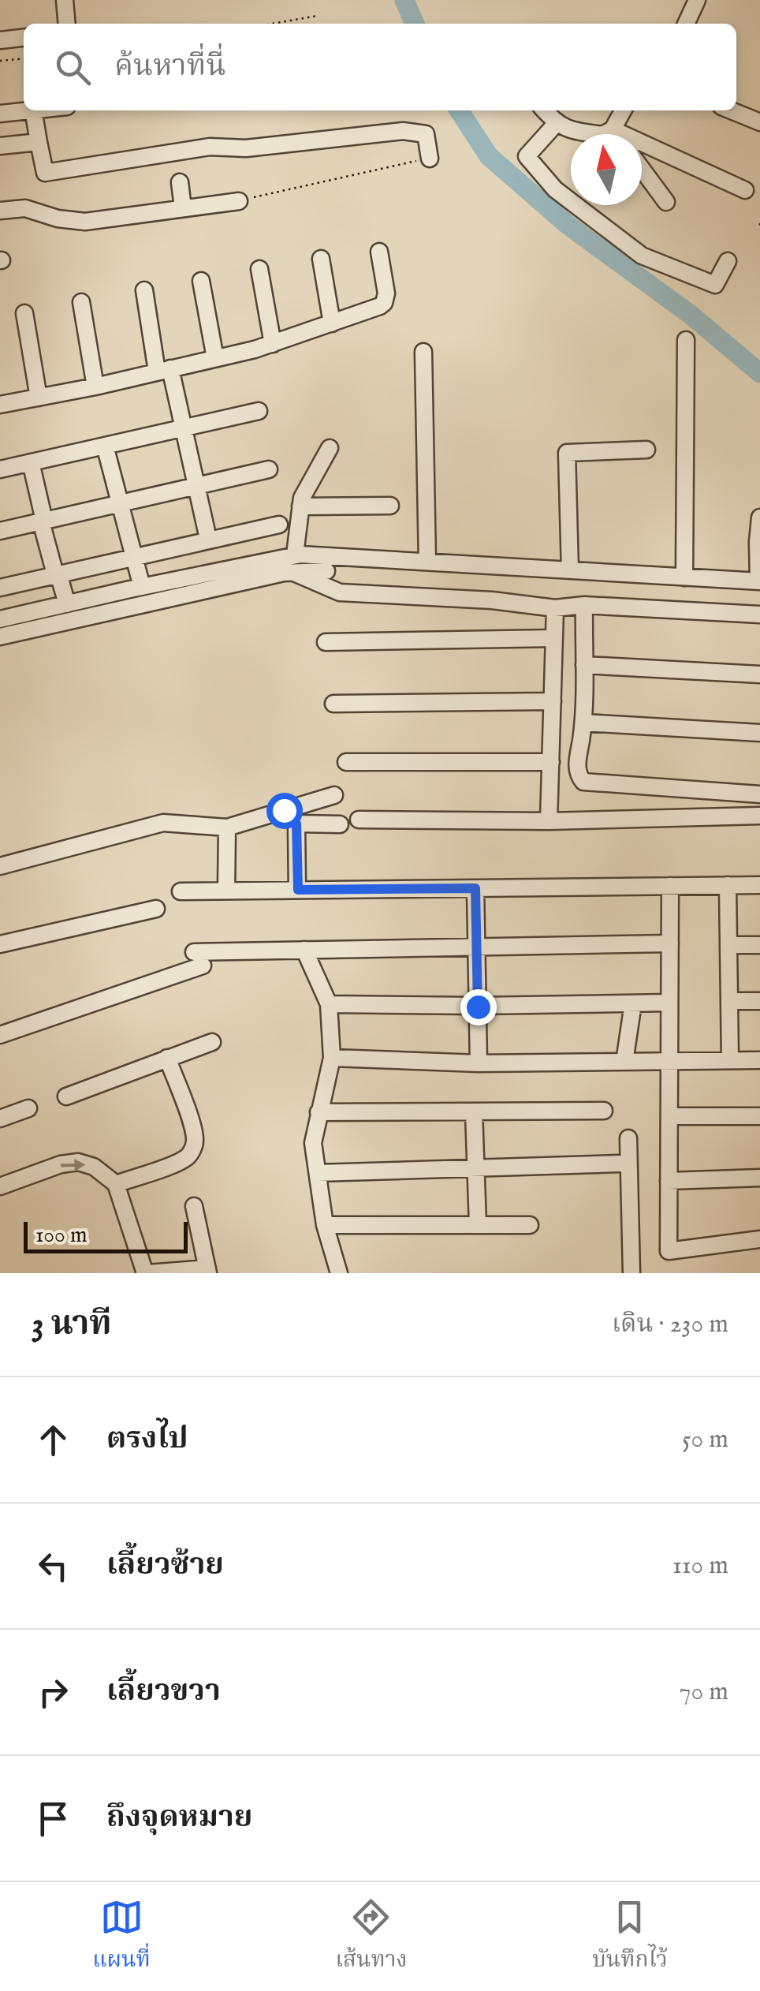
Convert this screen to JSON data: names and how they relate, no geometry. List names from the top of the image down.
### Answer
{
  "scale_bar": "100 m",
  "north": "top",
  "page": {
    "search": "ค้นหาที่นี่",
    "scale": "100 m",
    "heading": ["3 นาที", "เดิน · 230 m"],
    "list": [
      ["ตรงไป", "50 m"],
      ["เลี้ยวซ้าย", "110 m"],
      ["เลี้ยวขวา", "70 m"],
      "ถึงจุดหมาย"
    ],
    "nav": ["แผนที่", "เส้นทาง", "บันทึกไว้"]
  }
}
